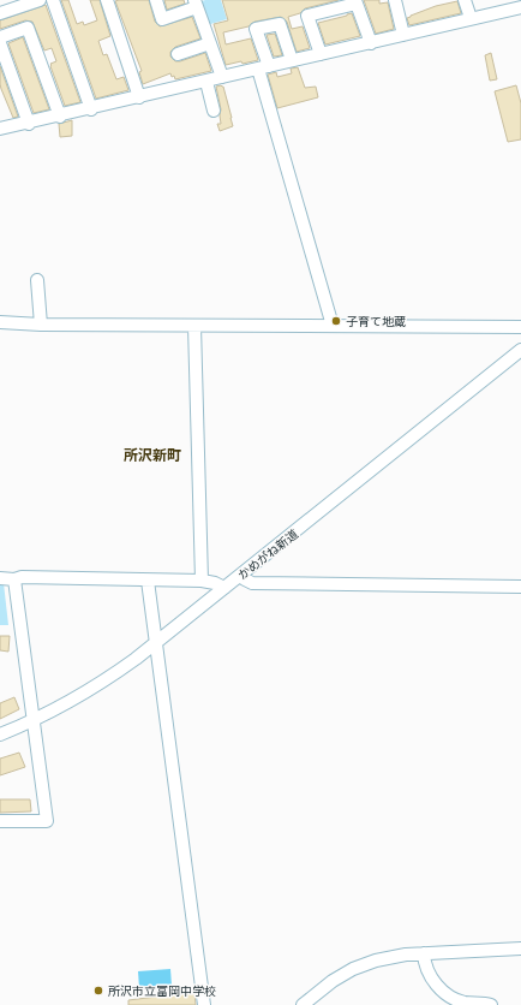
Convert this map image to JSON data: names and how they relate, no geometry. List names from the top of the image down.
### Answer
{
  "streets": {
    "street": ["かめがね新道"]
  },
  "districts": ["所沢新町"],
  "places": ["子育て地蔵", "所沢市立富岡中学校"]
}
